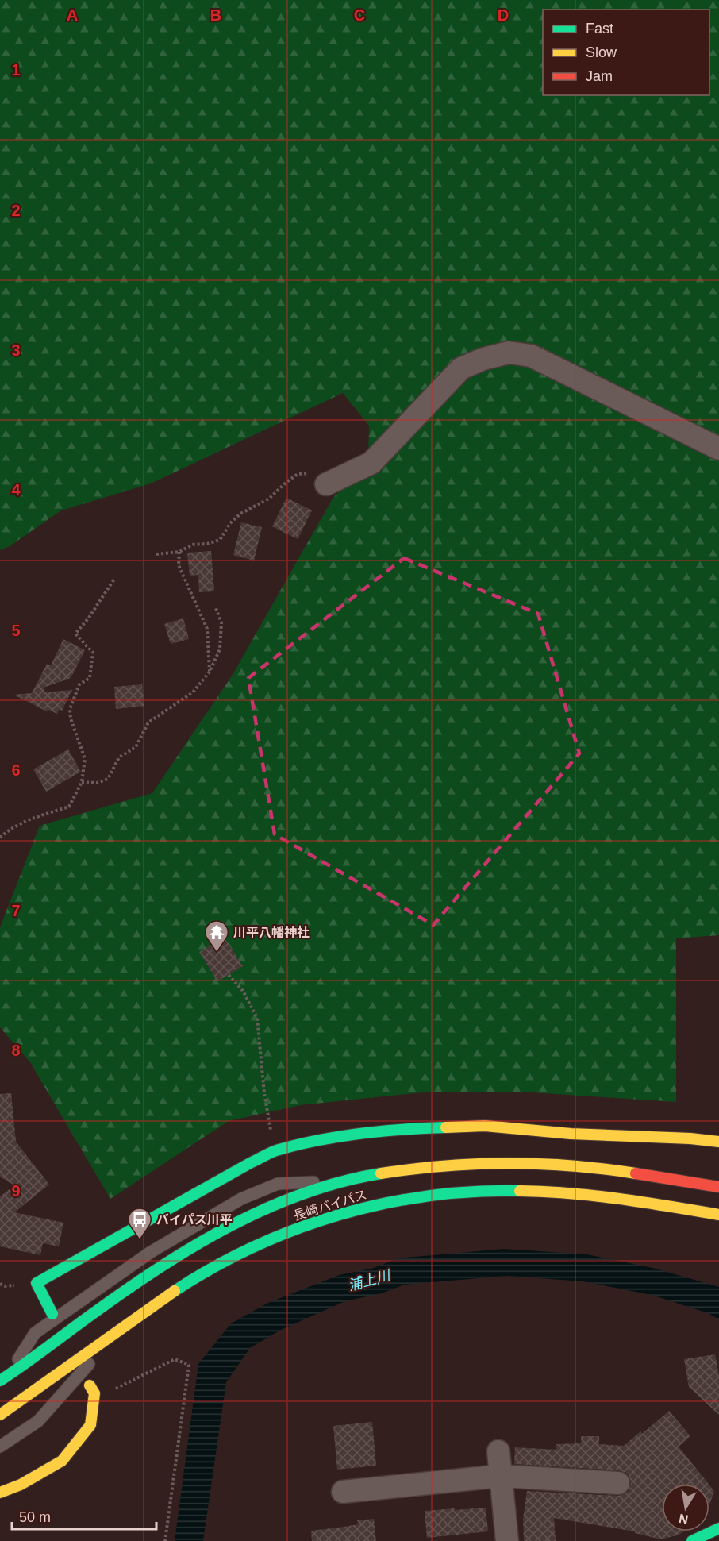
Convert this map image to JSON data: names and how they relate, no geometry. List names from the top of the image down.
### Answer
{
  "streets": {
    "main road": ["長崎バイパス"]
  },
  "water": ["浦上川"],
  "places": {
    "temple": ["川平八幡神社"],
    "bus stop": ["バイパス川平"]
  },
  "legend": ["Fast", "Slow", "Jam"],
  "scale_bar": "50 m",
  "north": "bottom",
  "grid": {
    "columns": [
      "A",
      "B",
      "C",
      "D"
    ],
    "rows": [
      "1",
      "2",
      "3",
      "4",
      "5",
      "6",
      "7",
      "8",
      "9"
    ]
  }
}
